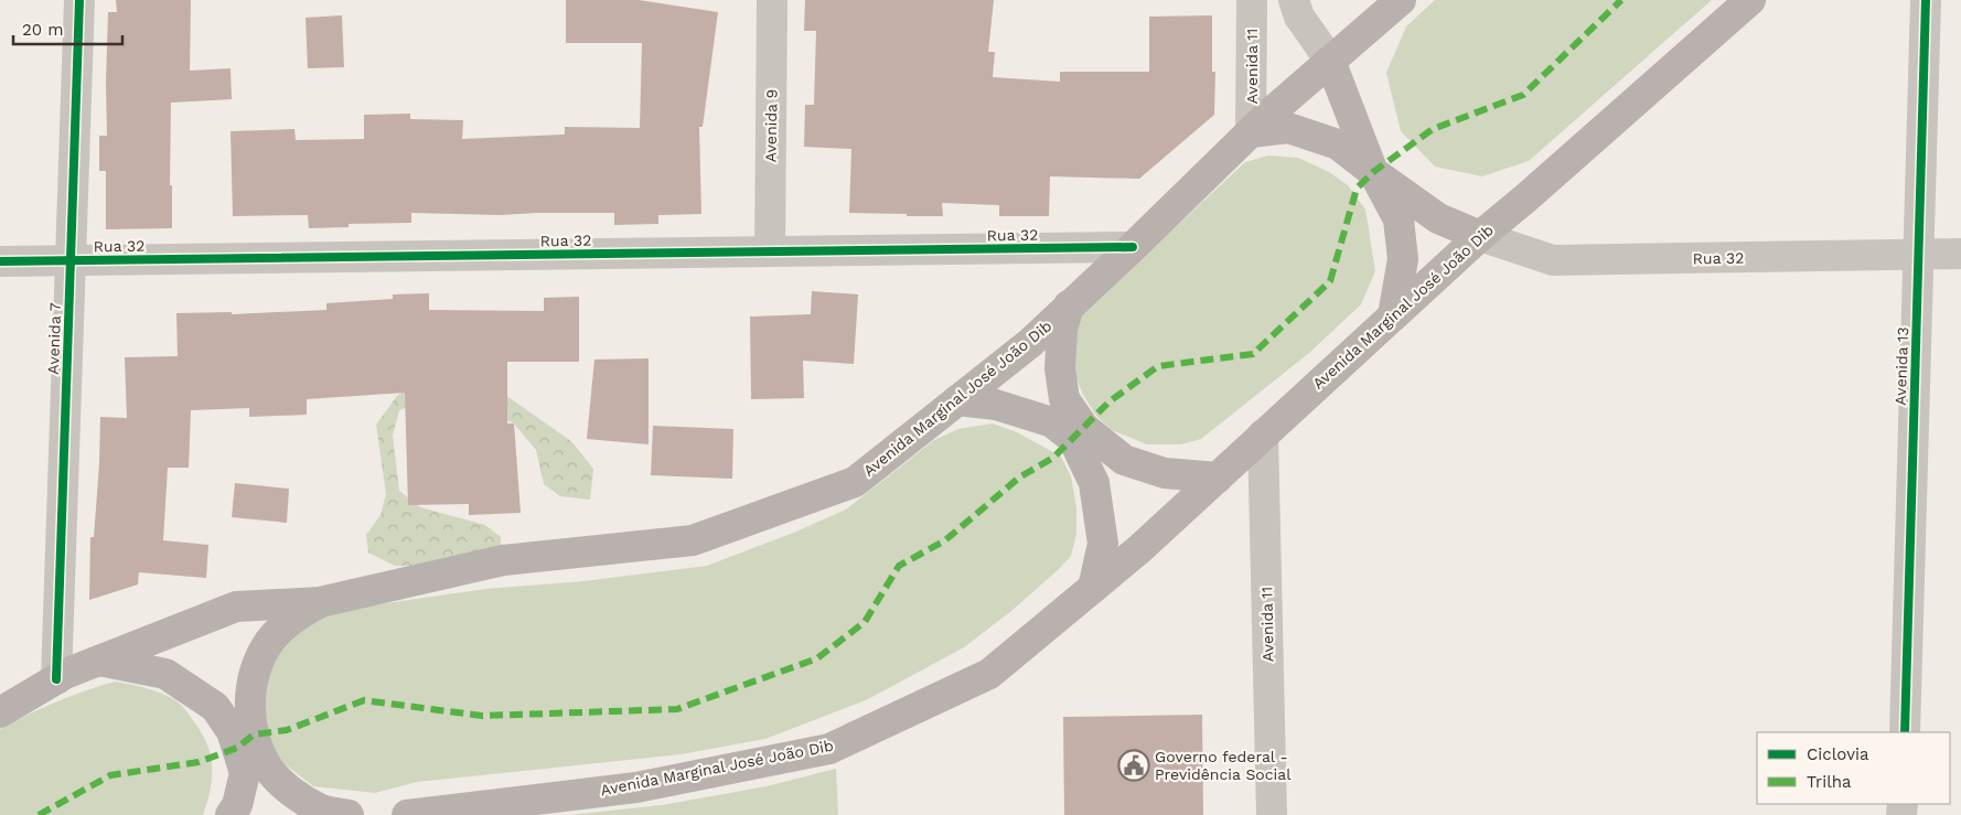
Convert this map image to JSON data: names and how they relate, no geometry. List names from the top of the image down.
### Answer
{
  "streets": {
    "main road": ["Avenida Marginal José João Dib"],
    "street": [
      "Avenida 11",
      "Avenida 9",
      "Rua 32",
      "Avenida 7",
      "Avenida 13"
    ]
  },
  "crossings": [
    ["Avenida 11", "Avenida Marginal José João Dib"],
    ["Avenida 9", "Rua 32"],
    ["Rua 32", "Avenida Marginal José João Dib"],
    ["Rua 32", "Avenida 7"],
    ["Rua 32", "Avenida 13"],
    ["Avenida Marginal José João Dib", "Avenida 7"]
  ],
  "places": {
    "public building": ["Governo federal - Previdência Social"]
  },
  "legend": ["Ciclovia", "Trilha"],
  "scale_bar": "20 m"
}
